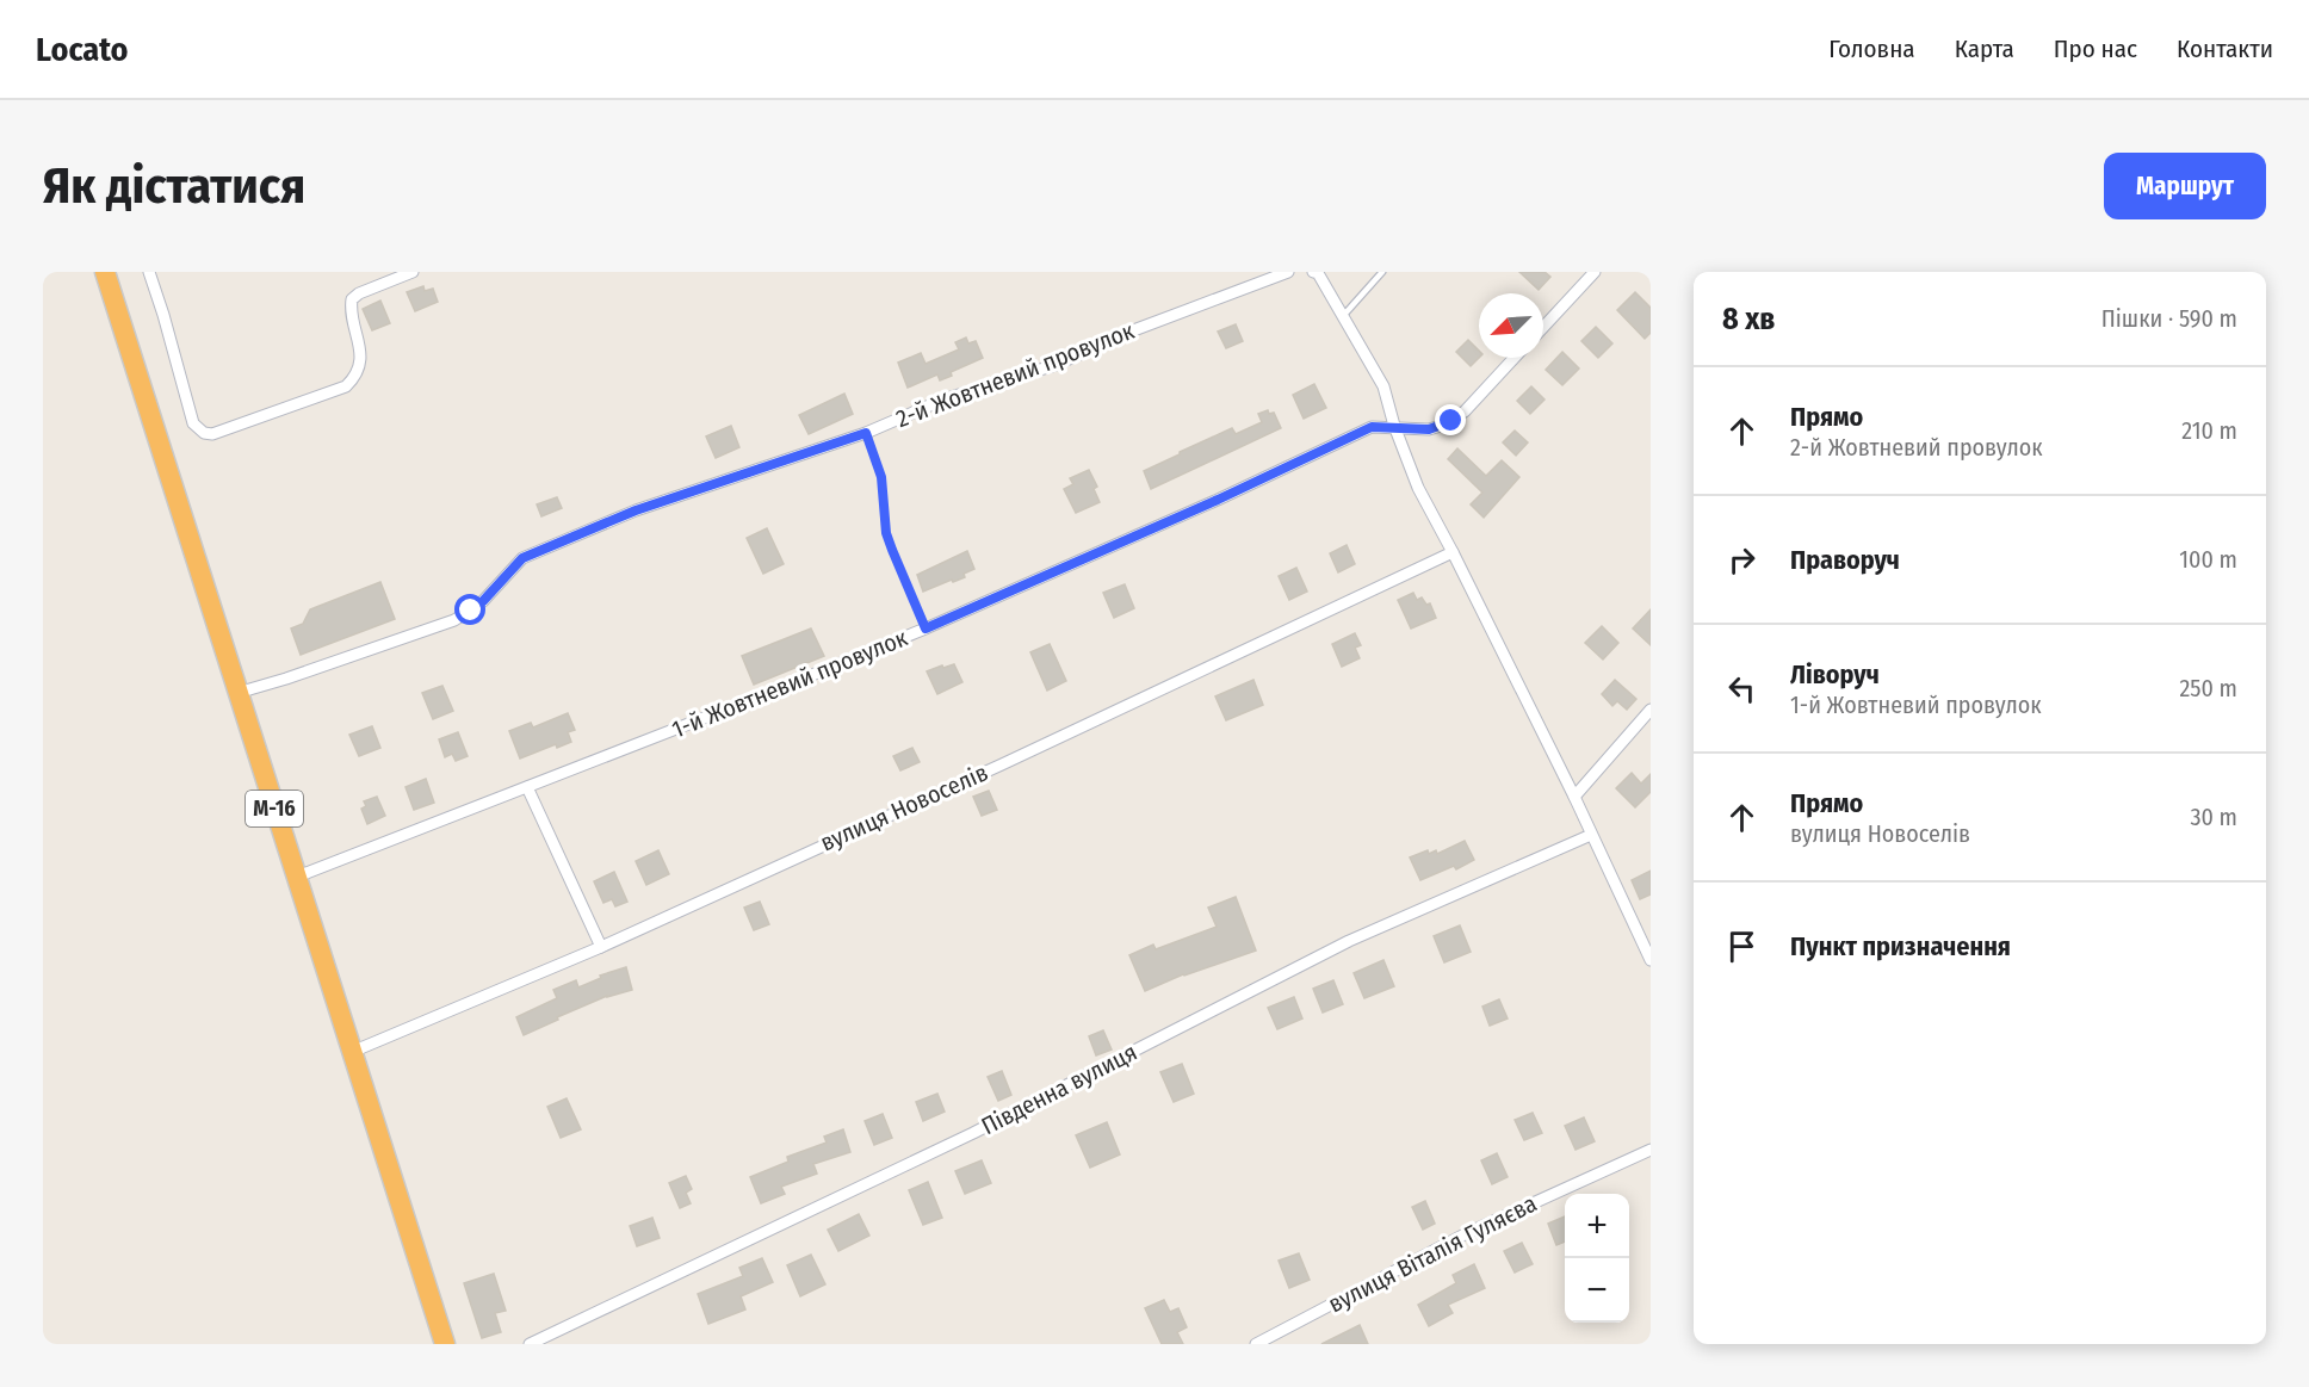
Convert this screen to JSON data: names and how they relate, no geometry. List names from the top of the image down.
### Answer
{
  "streets": {
    "highway": ["М-16"],
    "street": [
      "2-й Жовтневий провулок",
      "1-й Жовтневий провулок",
      "вулиця Новоселів",
      "Південна вулиця",
      "вулиця Віталія Гуляєва"
    ]
  },
  "crossings": [
    ["2-й Жовтневий провулок", "М-16"],
    ["1-й Жовтневий провулок", "М-16"],
    ["вулиця Новоселів", "М-16"]
  ],
  "north": "bottom left",
  "page": {
    "header": "Locato",
    "nav": [
      "Головна",
      "Карта",
      "Про нас",
      "Контакти"
    ],
    "buttons": "Маршрут",
    "title": "Як дістатися",
    "heading": ["8 хв", "Пішки · 590 m"],
    "list": [
      ["Прямо", "2-й Жовтневий провулок", "210 m"],
      ["Праворуч", "100 m"],
      ["Ліворуч", "1-й Жовтневий провулок", "250 m"],
      ["Прямо", "вулиця Новоселів", "30 m"],
      "Пункт призначення"
    ],
    "map_buttons": ["+", "−"]
  }
}
